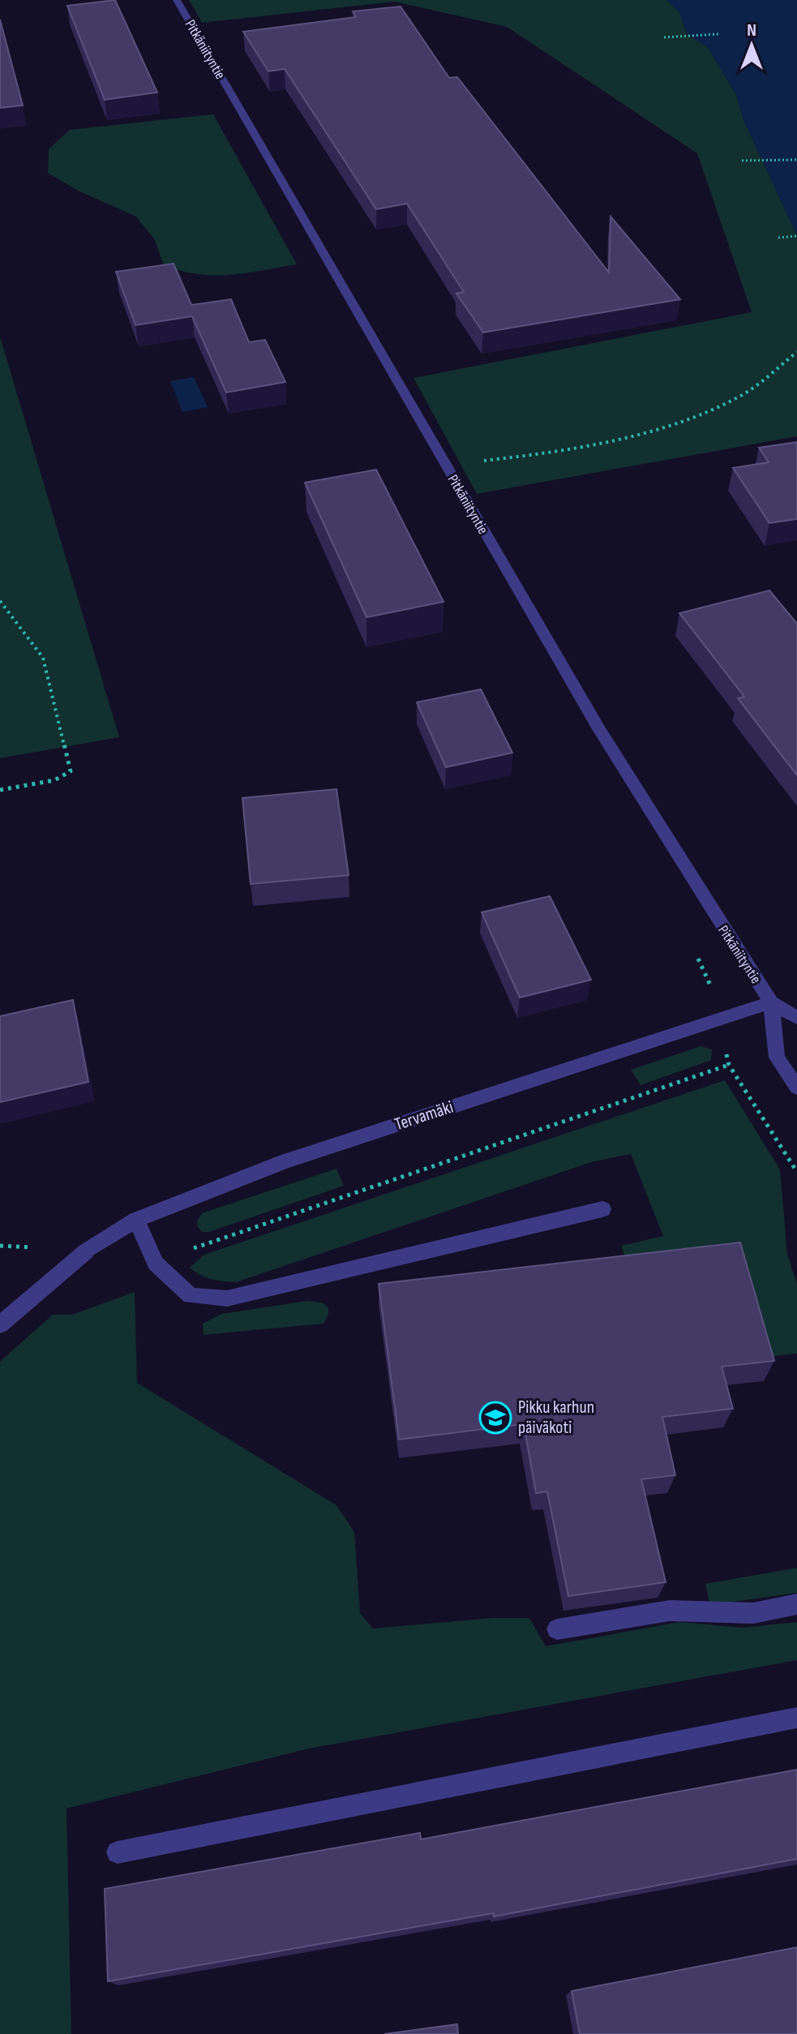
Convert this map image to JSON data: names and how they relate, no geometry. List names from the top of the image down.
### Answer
{
  "streets": {
    "street": ["Pitkäniityntie", "Tervamäki"]
  },
  "crossings": [
    ["Pitkäniityntie", "Tervamäki"]
  ],
  "places": {
    "school or university": ["Pikku karhun päiväkoti"]
  },
  "north": "top"
}
